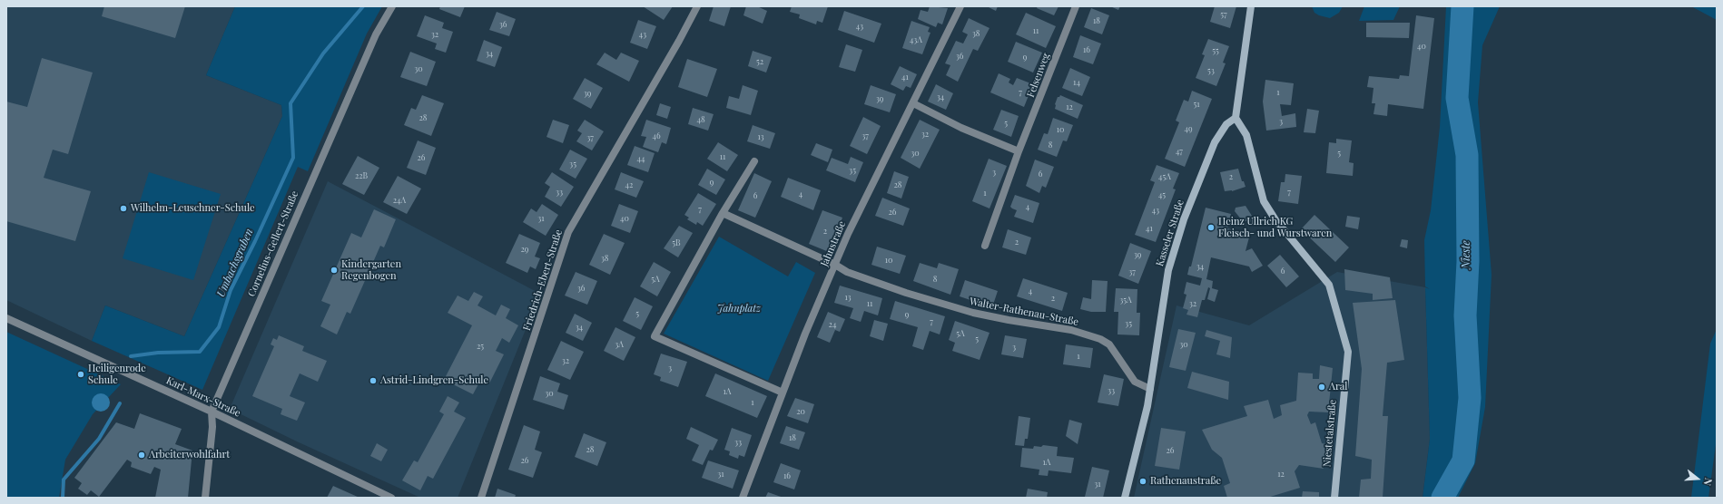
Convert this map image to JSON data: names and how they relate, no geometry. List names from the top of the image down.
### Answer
{
  "streets": {
    "main road": ["Kasseler Straße", "Niestetalstraße"],
    "street": [
      "Felsenweg",
      "Cornelius-Gellert-Straße",
      "Jahnstraße",
      "Friedrich-Ebert-Straße",
      "Walter-Rathenau-Straße",
      "Karl-Marx-Straße"
    ]
  },
  "crossings": [
    ["Kasseler Straße", "Walter-Rathenau-Straße"],
    ["Kasseler Straße", "Niestetalstraße"],
    ["Cornelius-Gellert-Straße", "Karl-Marx-Straße"],
    ["Jahnstraße", "Walter-Rathenau-Straße"]
  ],
  "water": ["Nieste", "Umbachsgraben"],
  "parks": ["Jahnplatz"],
  "places": [
    "Wilhelm-Leuschner-Schule",
    "Heinz Ullrich KG Fleisch- und Wurstwaren",
    "Kindergarten Regenbogen",
    "Heiligenrode Schule",
    "Astrid-Lindgren-Schule",
    "Aral",
    "Arbeiterwohlfahrt",
    "Rathenaustraße"
  ],
  "house_numbers": [
    "57",
    "18",
    "36",
    "43",
    "11",
    "38",
    "32",
    "43",
    "43A",
    "40",
    "16",
    "55",
    "34",
    "36",
    "9",
    "52",
    "30",
    "53",
    "41",
    "14",
    "7",
    "1",
    "39",
    "34",
    "39",
    "51",
    "12",
    "28",
    "48",
    "3",
    "5",
    "49",
    "10",
    "32",
    "46",
    "37",
    "13",
    "37",
    "8",
    "47",
    "30",
    "5",
    "11",
    "26",
    "44",
    "35",
    "35",
    "3",
    "6",
    "22B",
    "45A",
    "2",
    "9",
    "42",
    "28",
    "33",
    "7",
    "1",
    "4",
    "45",
    "6",
    "24A",
    "4",
    "7",
    "43",
    "26",
    "31",
    "40",
    "41",
    "2",
    "2",
    "5B",
    "29",
    "39",
    "38",
    "10",
    "34",
    "6",
    "37",
    "5A",
    "8",
    "36",
    "4",
    "13",
    "2",
    "35A",
    "11",
    "32",
    "5",
    "9",
    "7",
    "35",
    "24",
    "34",
    "5A",
    "5",
    "3A",
    "30",
    "25",
    "3",
    "1",
    "32",
    "3",
    "33",
    "1A",
    "30",
    "1",
    "20",
    "18",
    "33",
    "28",
    "26",
    "26",
    "1A",
    "31",
    "12",
    "16",
    "31"
  ],
  "north": "right"
}
